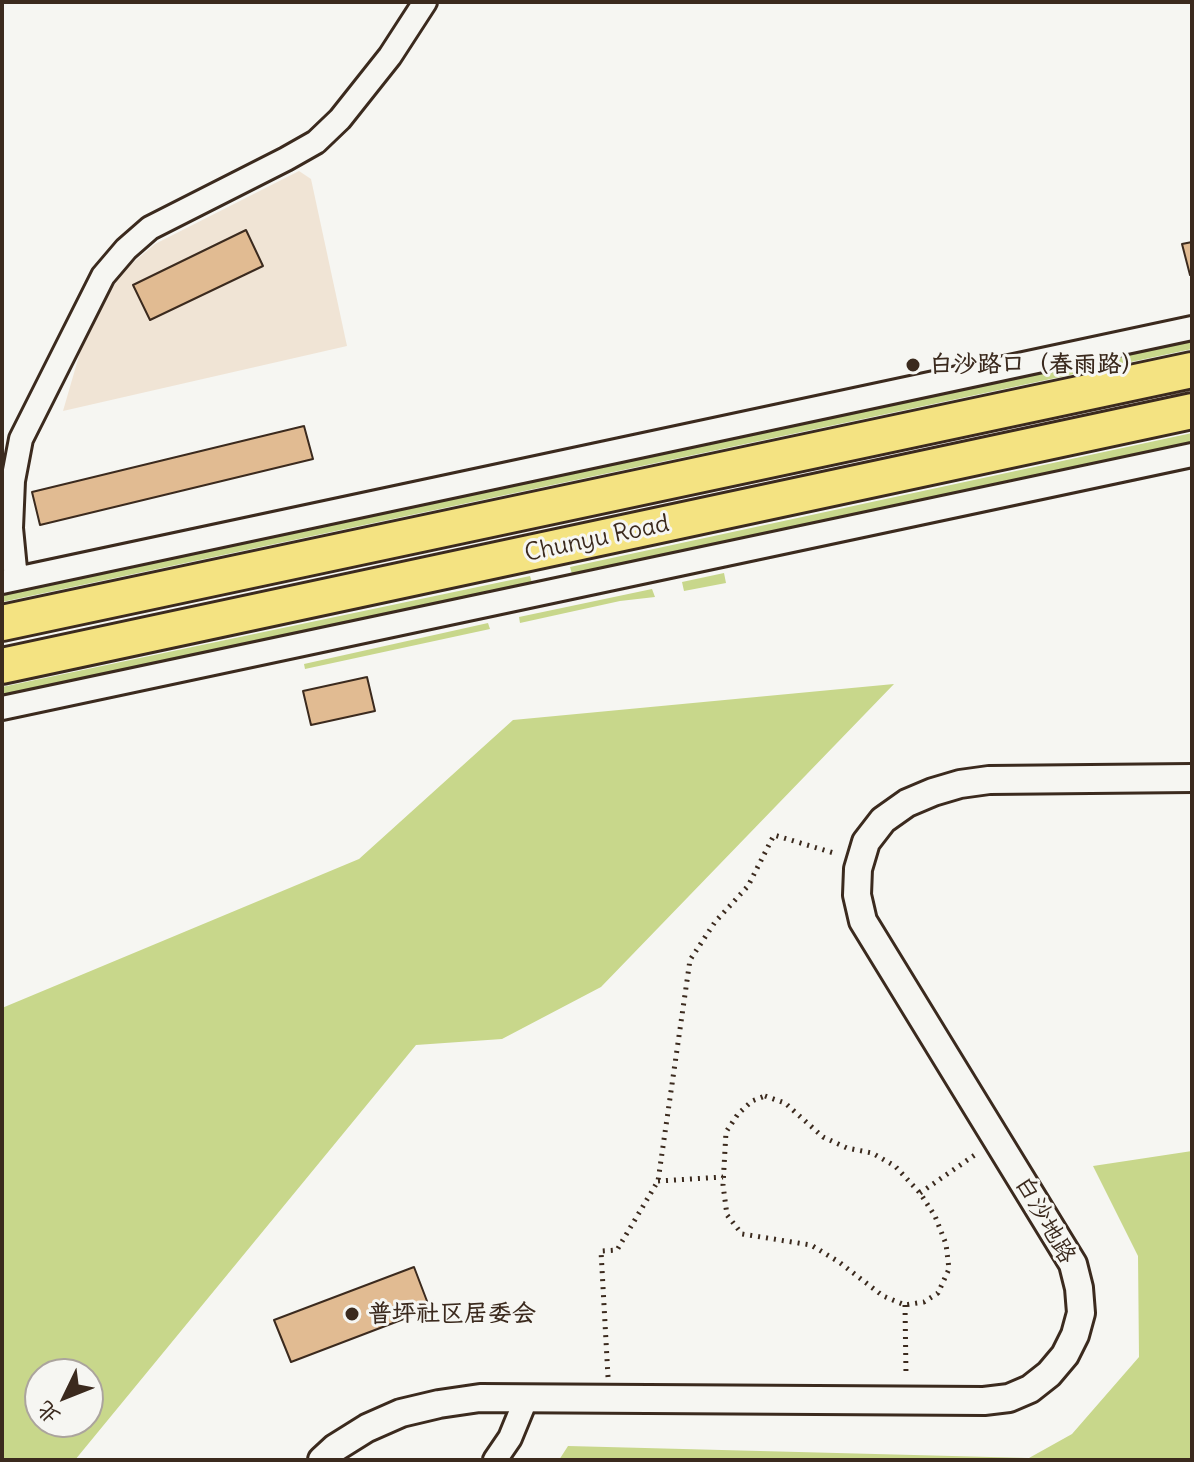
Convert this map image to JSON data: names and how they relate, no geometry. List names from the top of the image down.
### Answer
{
  "streets": {
    "main road": ["Chunyu Road"],
    "street": ["白沙地路"]
  },
  "places": ["白沙路口（春雨路）", "普坪社区居委会"],
  "north": "bottom left"
}
